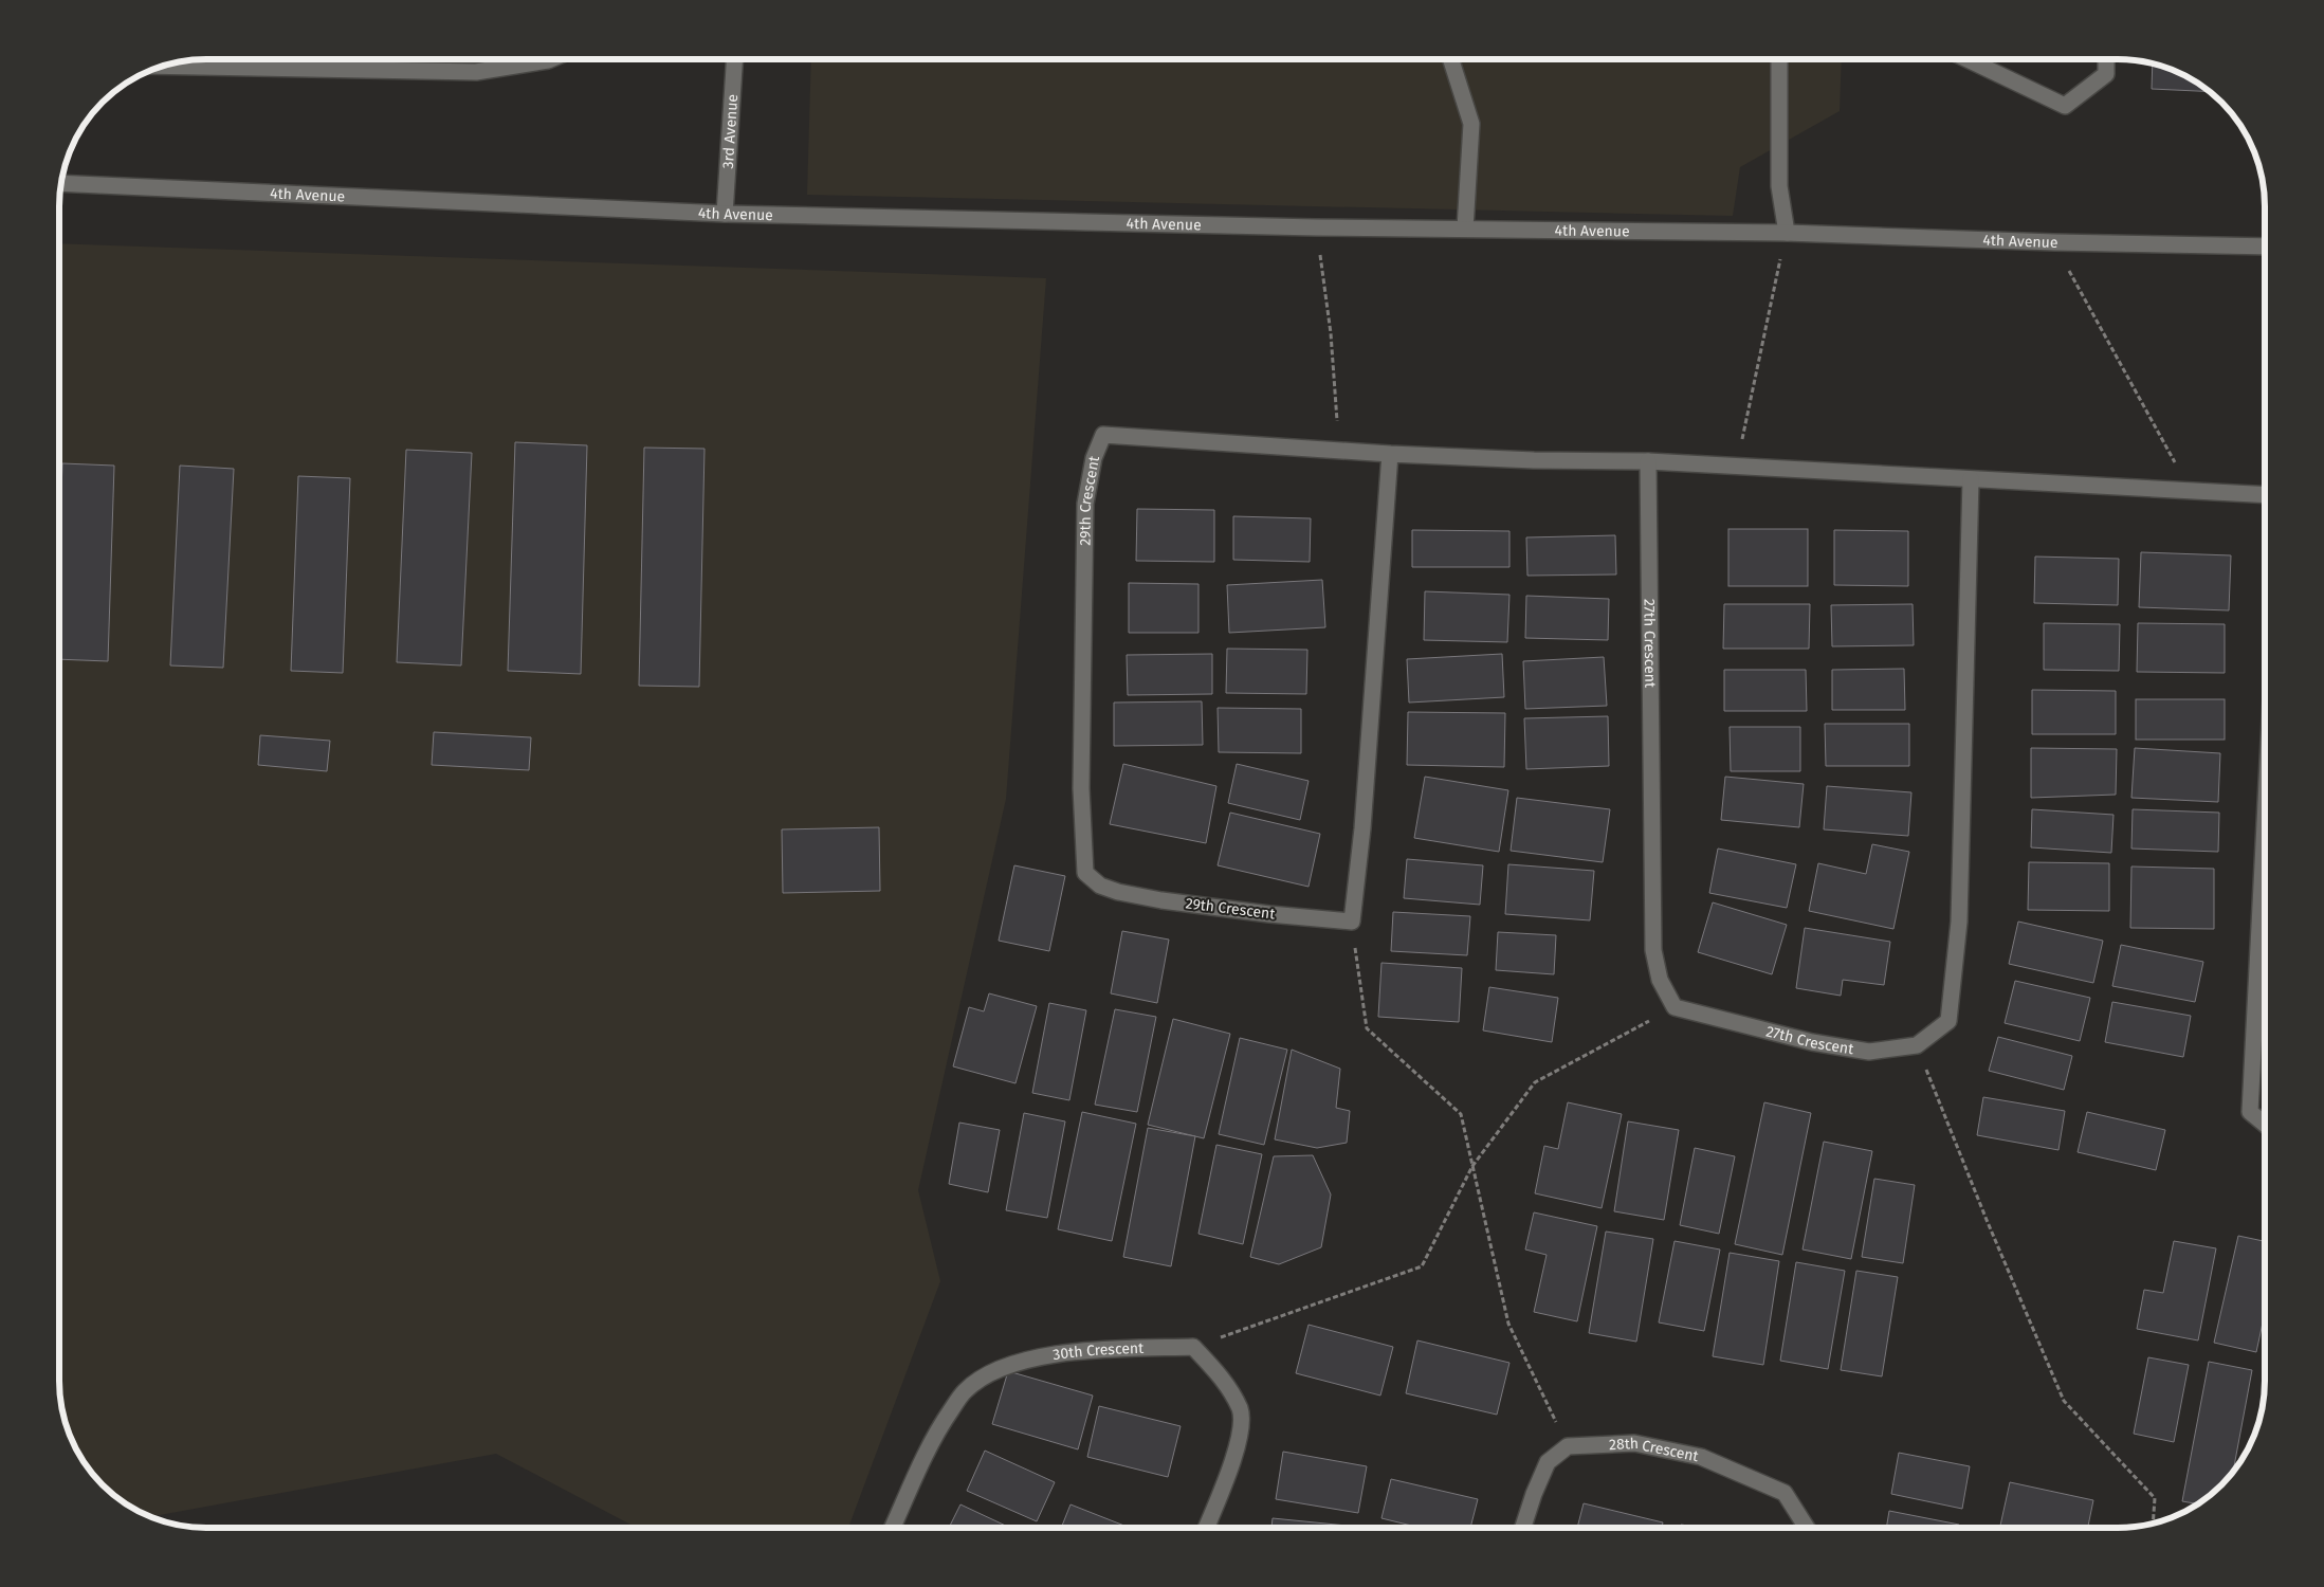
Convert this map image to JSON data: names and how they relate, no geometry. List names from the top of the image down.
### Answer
{
  "streets": {
    "street": [
      "3rd Avenue",
      "4th Avenue",
      "29th Crescent",
      "27th Crescent",
      "30th Crescent",
      "28th Crescent"
    ]
  },
  "crossings": [
    ["3rd Avenue", "4th Avenue"]
  ]
}
